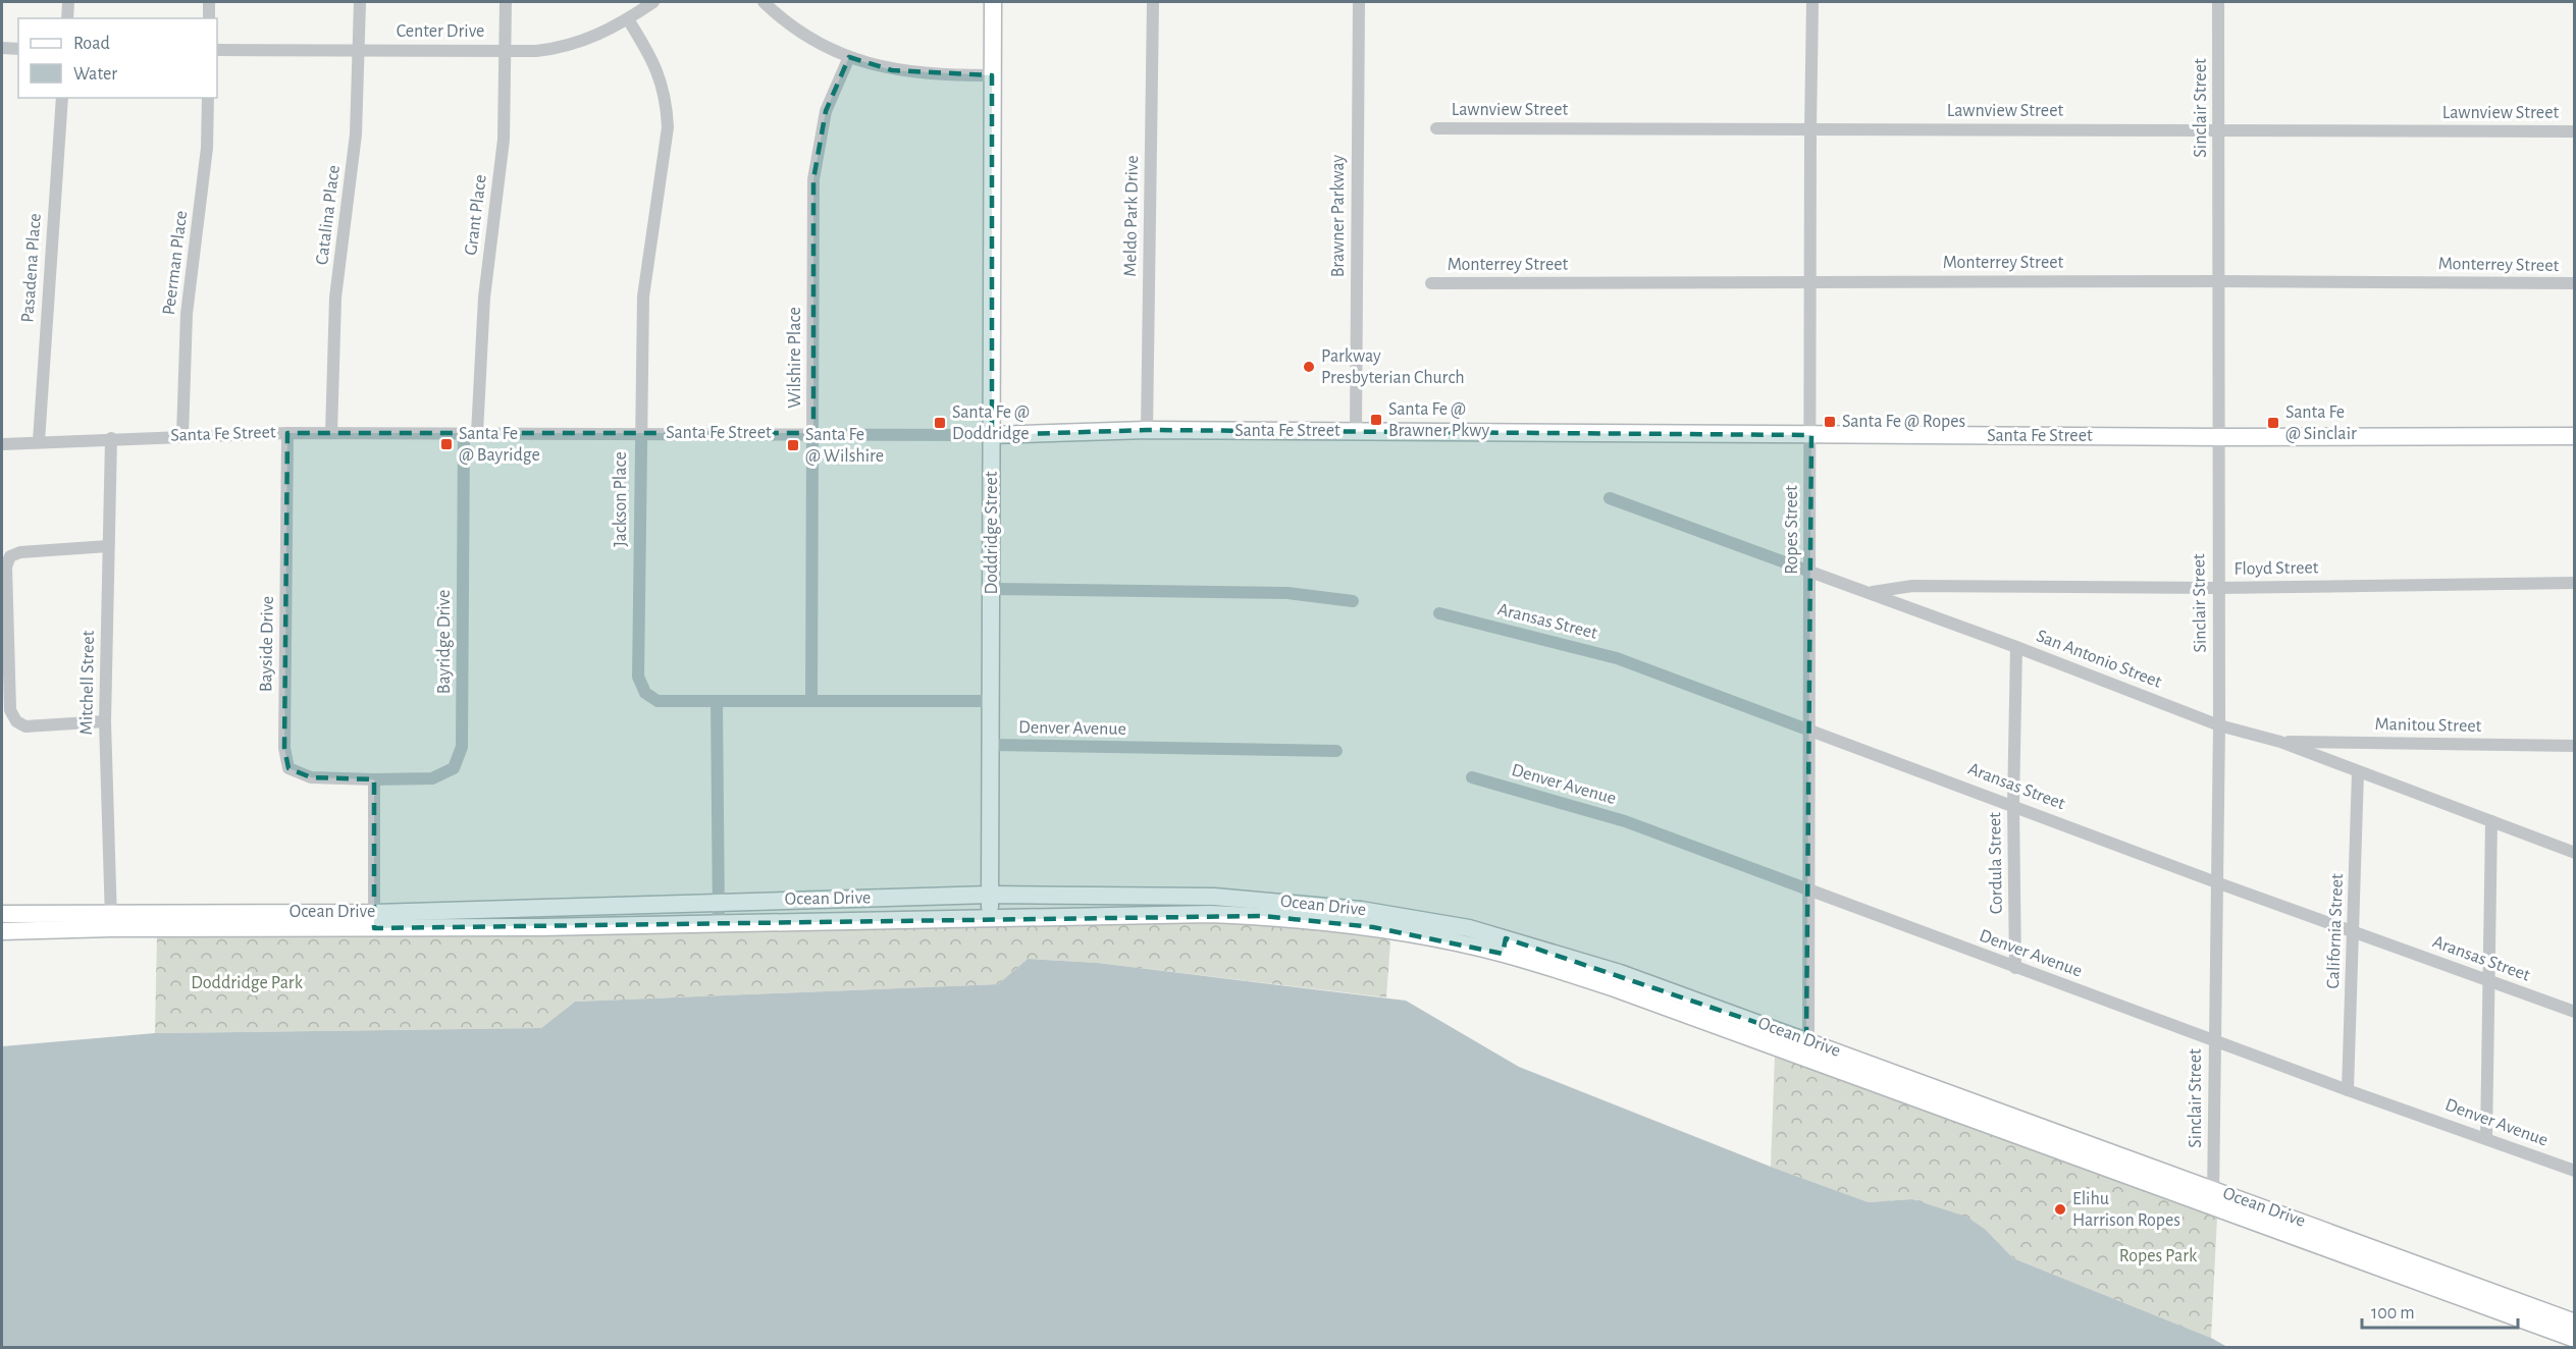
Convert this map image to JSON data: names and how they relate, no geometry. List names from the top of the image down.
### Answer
{
  "streets": {
    "main road": ["Santa Fe Street", "Doddridge Street", "Ocean Drive"],
    "street": [
      "Center Drive",
      "Sinclair Street",
      "Lawnview Street",
      "Catalina Place",
      "Grant Place",
      "Meldo Park Drive",
      "Brawner Parkway",
      "Peerman Place",
      "Monterrey Street",
      "Pasadena Place",
      "Wilshire Place",
      "Jackson Place",
      "Ropes Street",
      "Floyd Street",
      "Aransas Street",
      "Bayridge Drive",
      "Bayside Drive",
      "San Antonio Street",
      "Mitchell Street",
      "Manitou Street",
      "Denver Avenue",
      "Cordula Street",
      "California Street"
    ]
  },
  "crossings": [
    ["Center Drive", "Catalina Place"],
    ["Center Drive", "Grant Place"],
    ["Center Drive", "Jackson Place"],
    ["Sinclair Street", "Lawnview Street"],
    ["Sinclair Street", "Monterrey Street"],
    ["Sinclair Street", "Santa Fe Street"],
    ["Sinclair Street", "Floyd Street"],
    ["Sinclair Street", "Aransas Street"],
    ["Sinclair Street", "San Antonio Street"],
    ["Sinclair Street", "Denver Avenue"],
    ["Sinclair Street", "Ocean Drive"],
    ["Lawnview Street", "Ropes Street"],
    ["Catalina Place", "Santa Fe Street"],
    ["Grant Place", "Santa Fe Street"],
    ["Meldo Park Drive", "Santa Fe Street"],
    ["Brawner Parkway", "Santa Fe Street"],
    ["Peerman Place", "Santa Fe Street"],
    ["Monterrey Street", "Ropes Street"],
    ["Pasadena Place", "Santa Fe Street"],
    ["Wilshire Place", "Santa Fe Street"],
    ["Santa Fe Street", "Jackson Place"],
    ["Santa Fe Street", "Ropes Street"],
    ["Santa Fe Street", "Doddridge Street"],
    ["Santa Fe Street", "Bayridge Drive"],
    ["Santa Fe Street", "Bayside Drive"],
    ["Santa Fe Street", "Mitchell Street"],
    ["Ropes Street", "Aransas Street"],
    ["Ropes Street", "San Antonio Street"],
    ["Ropes Street", "Denver Avenue"],
    ["Ropes Street", "Ocean Drive"],
    ["Doddridge Street", "Denver Avenue"],
    ["Doddridge Street", "Ocean Drive"],
    ["Floyd Street", "San Antonio Street"],
    ["Aransas Street", "Cordula Street"],
    ["Aransas Street", "California Street"],
    ["Bayridge Drive", "Bayside Drive"],
    ["San Antonio Street", "Manitou Street"],
    ["San Antonio Street", "Cordula Street"],
    ["San Antonio Street", "California Street"],
    ["Mitchell Street", "Ocean Drive"],
    ["Denver Avenue", "Cordula Street"],
    ["Denver Avenue", "California Street"]
  ],
  "parks": ["Doddridge Park", "Ropes Park"],
  "places": {
    "other": ["Parkway Presbyterian Church", "Elihu Harrison Ropes"],
    "transit": [
      "Santa Fe @ Brawner Pkwy",
      "Santa Fe @ Ropes",
      "Santa Fe @ Doddridge",
      "Santa Fe @ Sinclair",
      "Santa Fe @ Bayridge",
      "Santa Fe @ Wilshire"
    ]
  },
  "legend": ["Road", "Water"],
  "scale_bar": "100 m"
}
